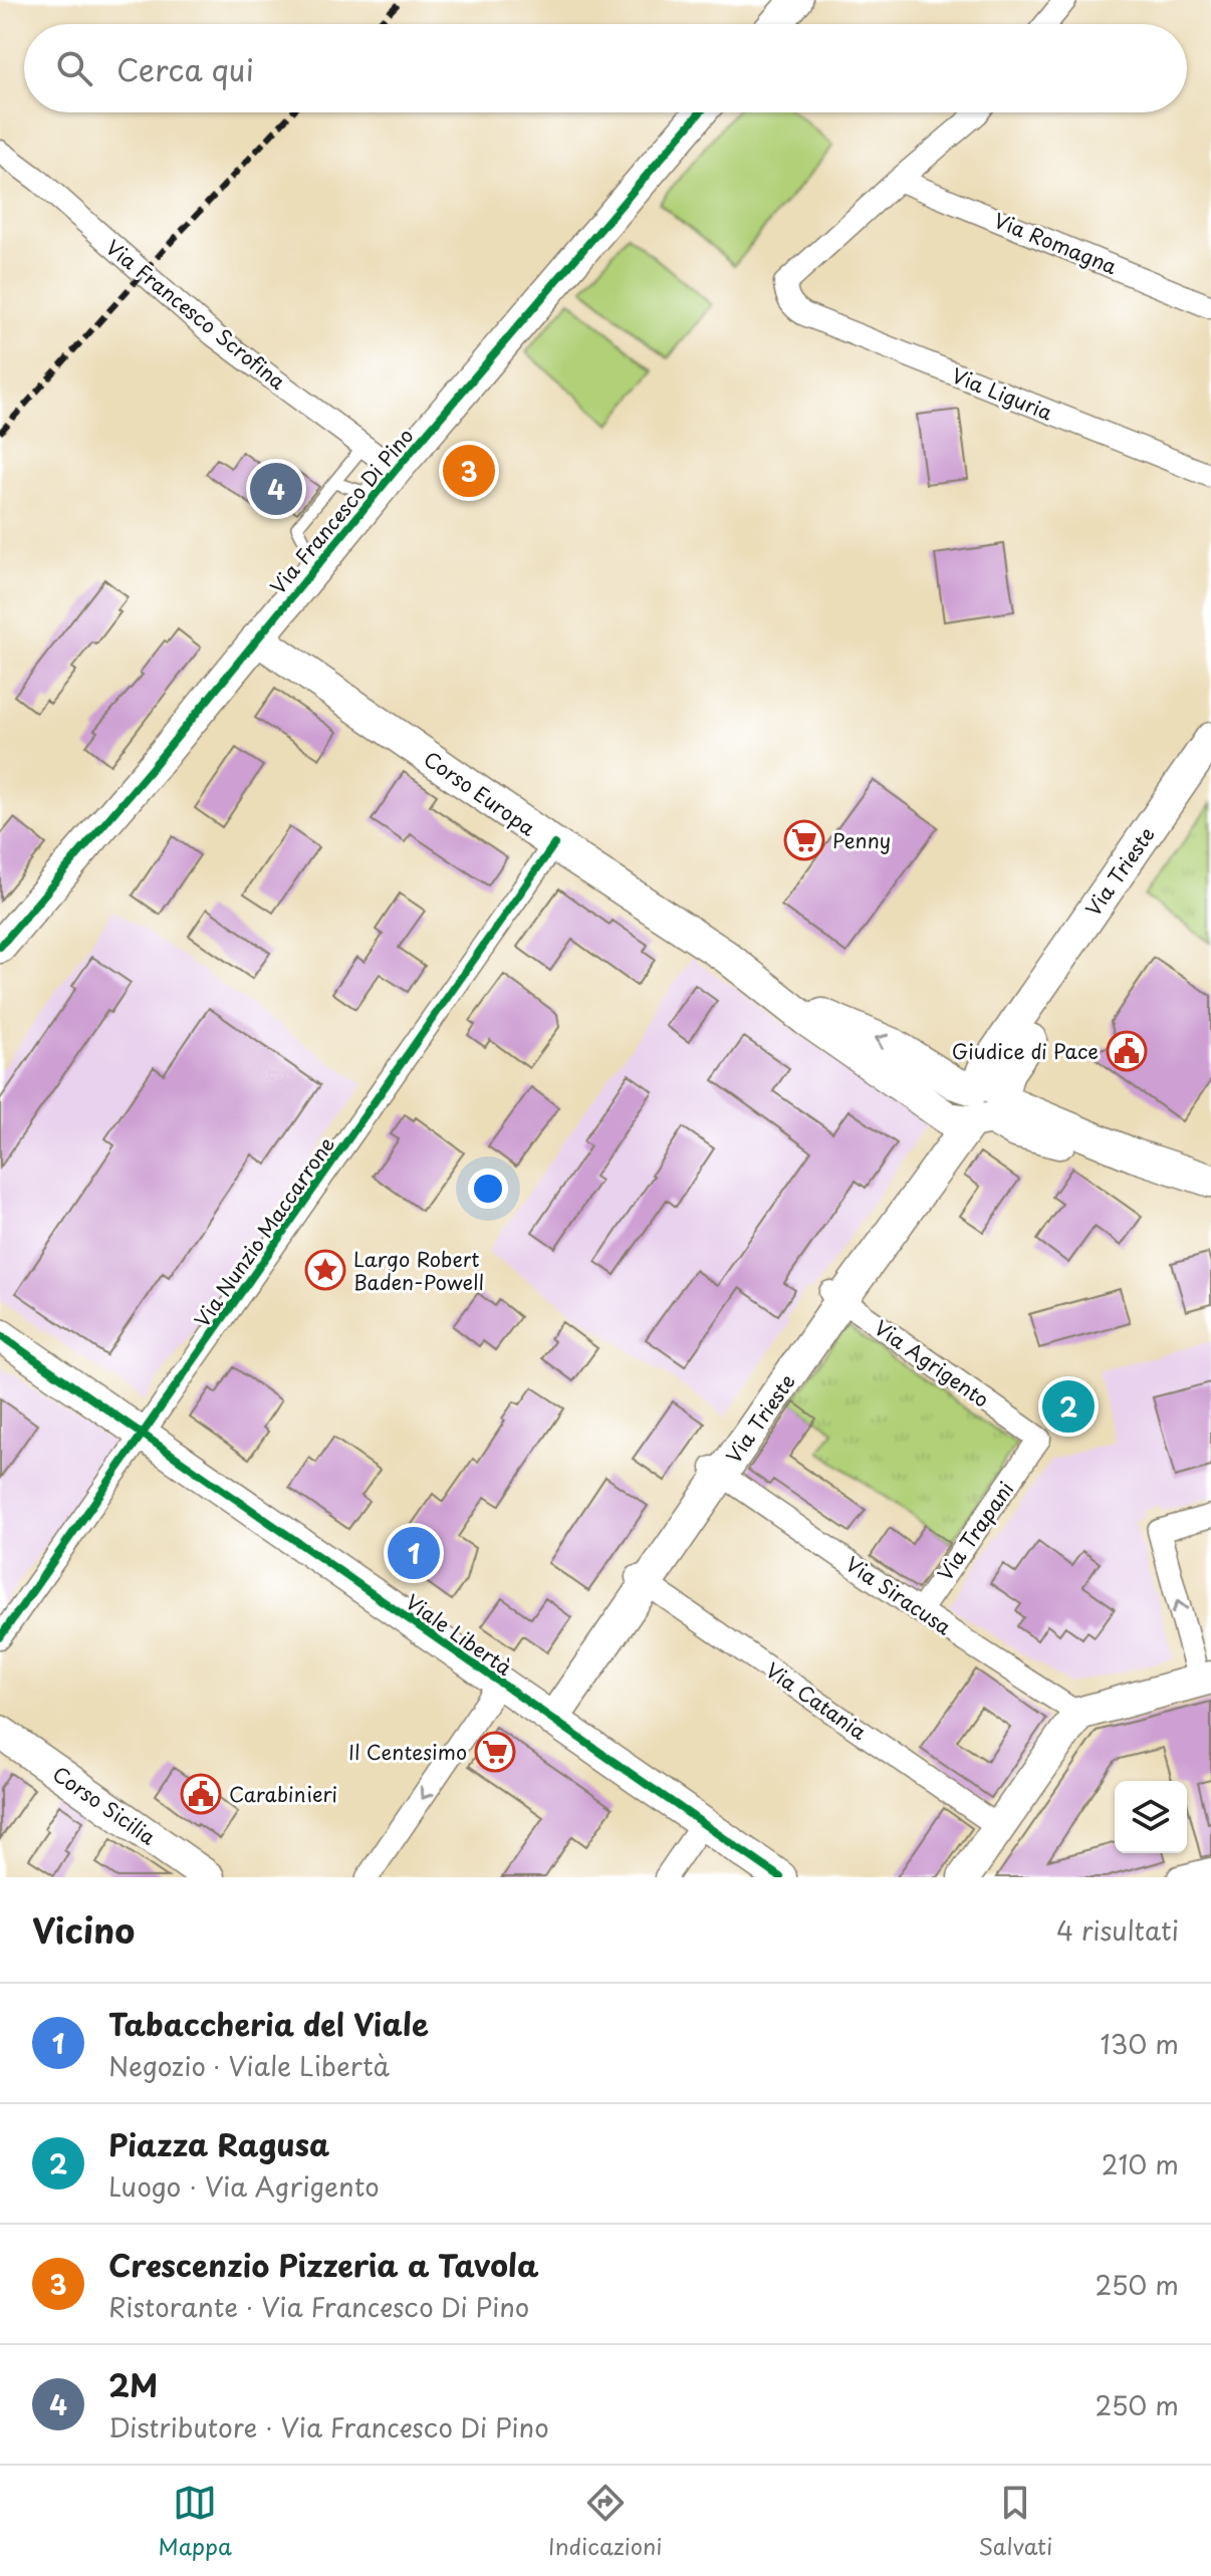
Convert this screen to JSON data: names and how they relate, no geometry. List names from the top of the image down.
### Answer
{
  "streets": {
    "street": [
      "Via Romagna",
      "Via Francesco Scrofina",
      "Via Liguria",
      "Via Francesco Di Pino",
      "Corso Europa",
      "Via Trieste",
      "Via Nunzio Maccarrone",
      "Via Agrigento",
      "Via Trapani",
      "Via Siracusa",
      "Viale Libertà",
      "Via Catania",
      "Corso Sicilia"
    ]
  },
  "crossings": [
    ["Via Romagna", "Via Liguria"],
    ["Via Francesco Scrofina", "Via Francesco Di Pino"],
    ["Via Francesco Di Pino", "Corso Europa"],
    ["Corso Europa", "Via Trieste"],
    ["Corso Europa", "Via Nunzio Maccarrone"],
    ["Via Trieste", "Via Agrigento"],
    ["Via Trieste", "Via Siracusa"],
    ["Via Trieste", "Viale Libertà"],
    ["Via Trieste", "Via Catania"],
    ["Via Nunzio Maccarrone", "Viale Libertà"],
    ["Via Agrigento", "Via Trapani"],
    ["Via Trapani", "Via Siracusa"]
  ],
  "places": {
    "supermarket": ["Penny", "Il Centesimo"],
    "public building": ["Giudice di Pace", "Carabinieri"],
    "place": ["Largo Robert Baden-Powell"]
  },
  "page": {
    "search": "Cerca qui",
    "pins": [
      "3",
      "4",
      "2",
      "1"
    ],
    "heading": ["Vicino", "4 risultati"],
    "list": [
      {
        "mark": "1",
        "name": "Tabaccheria del Viale",
        "note": "Negozio · Viale Libertà",
        "value": "130 m"
      },
      {
        "mark": "2",
        "name": "Piazza Ragusa",
        "note": "Luogo · Via Agrigento",
        "value": "210 m"
      },
      {
        "mark": "3",
        "name": "Crescenzio Pizzeria a Tavola",
        "note": "Ristorante · Via Francesco Di Pino",
        "value": "250 m"
      },
      {
        "mark": "4",
        "name": "2M",
        "note": "Distributore · Via Francesco Di Pino",
        "value": "250 m"
      }
    ],
    "nav": ["Mappa", "Indicazioni", "Salvati"]
  }
}
